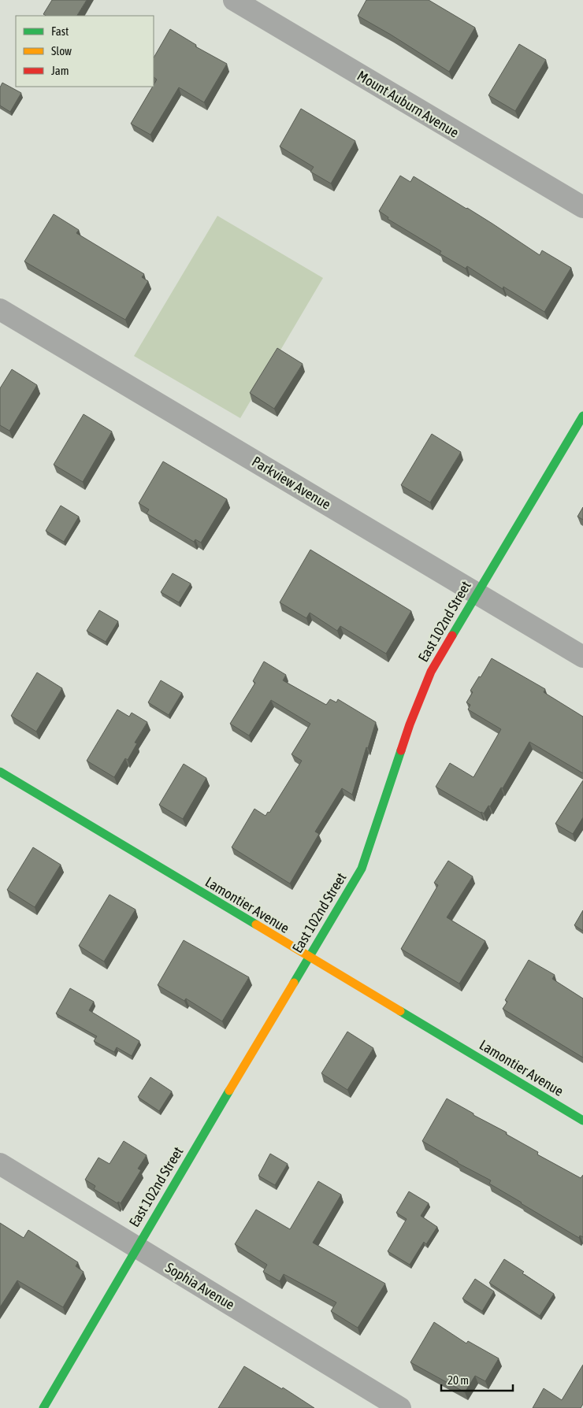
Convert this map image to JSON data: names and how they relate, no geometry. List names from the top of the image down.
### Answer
{
  "streets": {
    "street": [
      "Mount Auburn Avenue",
      "Parkview Avenue",
      "East 102nd Street",
      "Lamontier Avenue",
      "Sophia Avenue"
    ]
  },
  "crossings": [
    ["Parkview Avenue", "East 102nd Street"],
    ["East 102nd Street", "Lamontier Avenue"],
    ["East 102nd Street", "Sophia Avenue"]
  ],
  "legend": ["Fast", "Slow", "Jam"],
  "scale_bar": "20 m"
}
